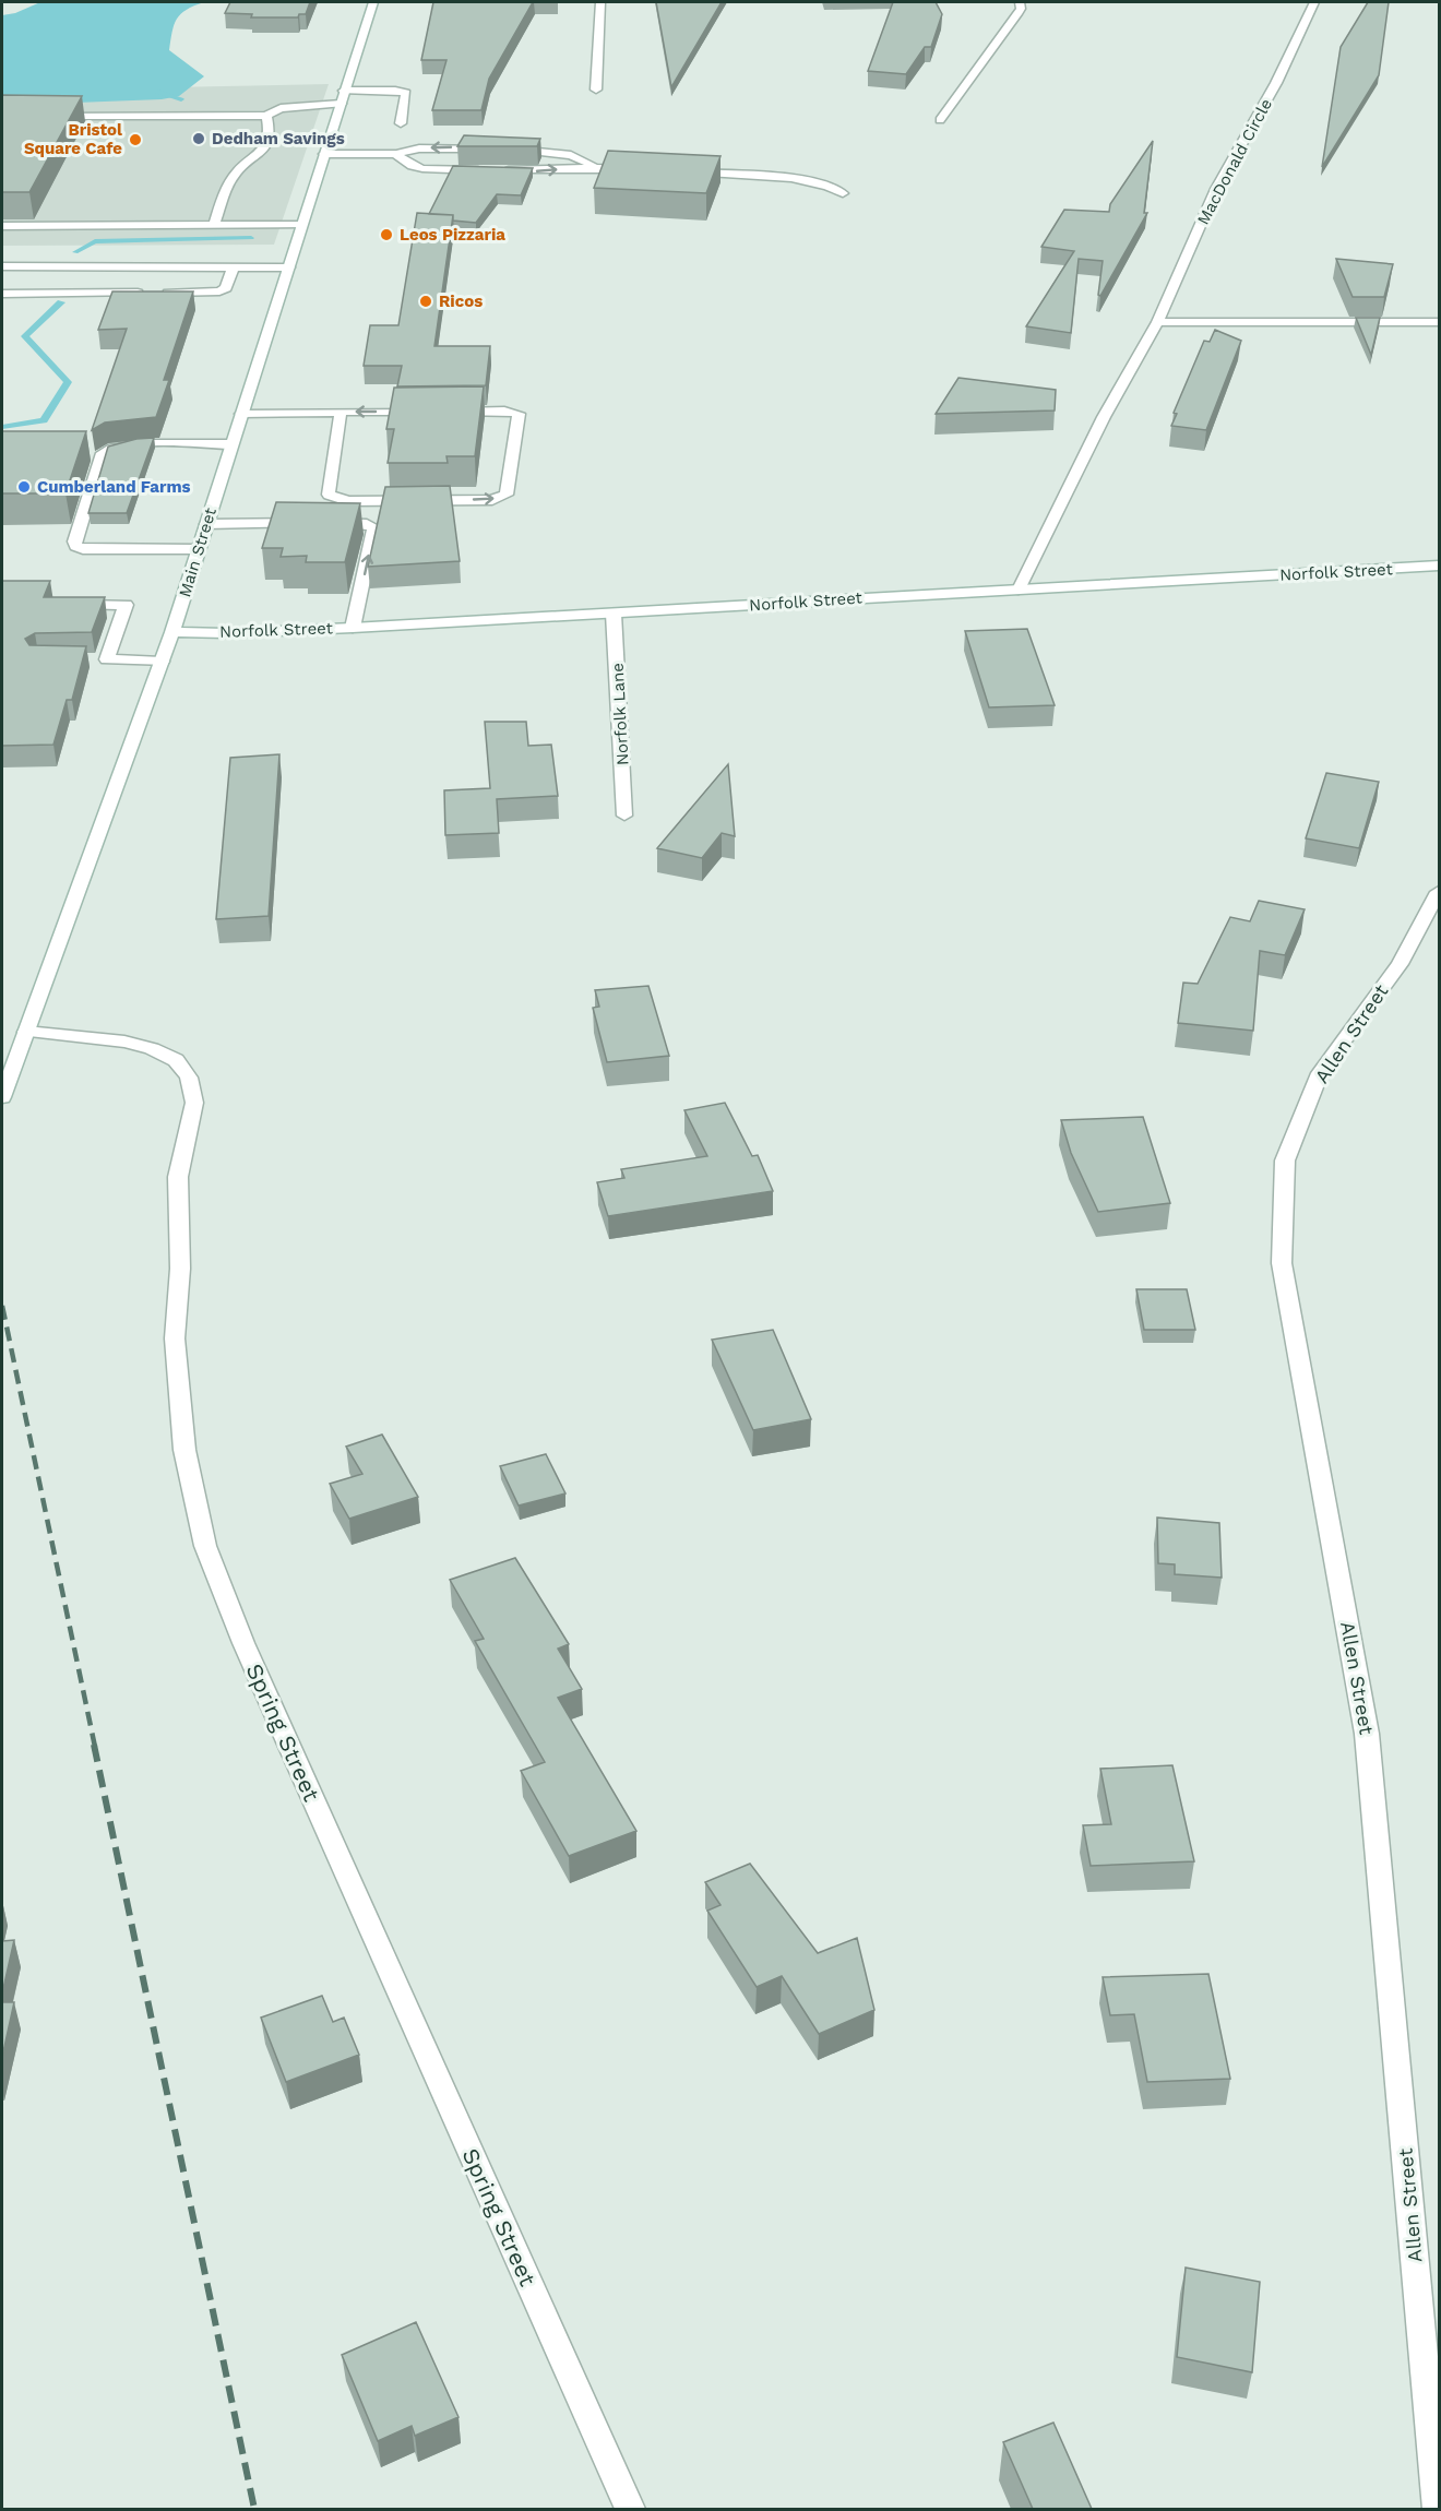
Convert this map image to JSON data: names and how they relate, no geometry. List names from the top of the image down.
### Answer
{
  "streets": {
    "street": [
      "MacDonald Circle",
      "Main Street",
      "Norfolk Street",
      "Norfolk Lane",
      "Allen Street",
      "Spring Street"
    ]
  },
  "crossings": [
    ["MacDonald Circle", "Norfolk Street"],
    ["Main Street", "Norfolk Street"],
    ["Main Street", "Spring Street"],
    ["Norfolk Street", "Norfolk Lane"]
  ],
  "places": [
    "Dedham Savings",
    "Bristol Square Cafe",
    "Leos Pizzaria",
    "Ricos",
    "Cumberland Farms"
  ]
}
